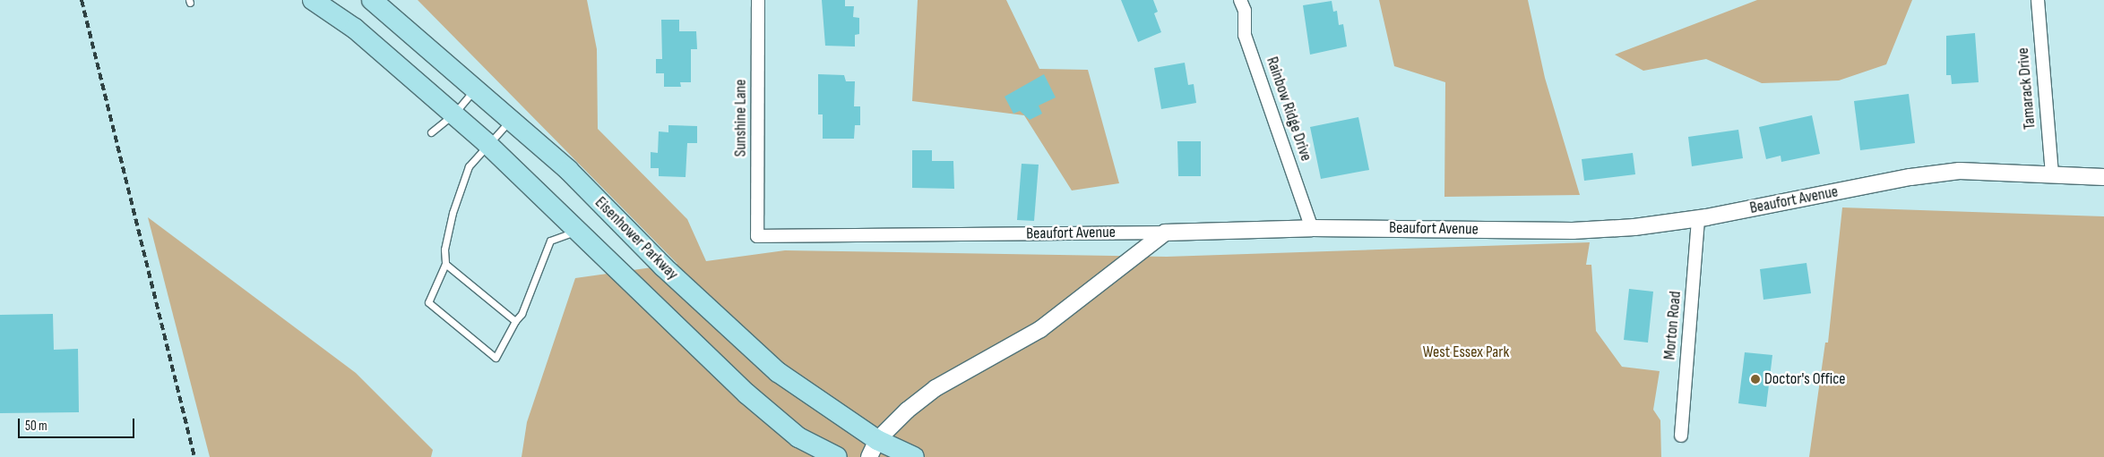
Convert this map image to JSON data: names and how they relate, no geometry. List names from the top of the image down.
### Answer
{
  "streets": {
    "main road": ["Eisenhower Parkway"],
    "street": [
      "Tamarack Drive",
      "Rainbow Ridge Drive",
      "Sunshine Lane",
      "Beaufort Avenue",
      "Morton Road"
    ]
  },
  "crossings": [
    ["Tamarack Drive", "Beaufort Avenue"],
    ["Rainbow Ridge Drive", "Beaufort Avenue"],
    ["Sunshine Lane", "Beaufort Avenue"],
    ["Beaufort Avenue", "Morton Road"]
  ],
  "parks": ["West Essex Park"],
  "places": ["Doctor's Office"],
  "scale_bar": "50 m"
}
